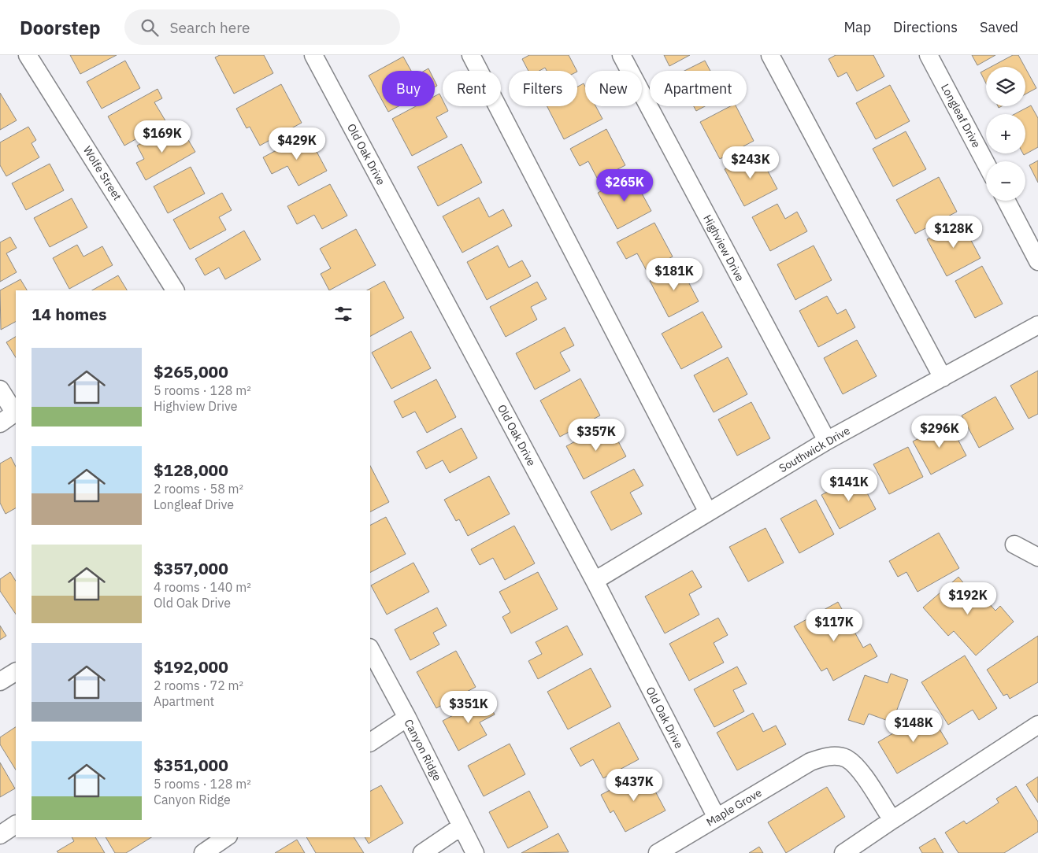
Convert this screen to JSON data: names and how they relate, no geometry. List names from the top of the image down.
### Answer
{
  "streets": {
    "street": [
      "Longleaf Drive",
      "Old Oak Drive",
      "Wolfe Street",
      "Highview Drive",
      "Southwick Drive",
      "Canyon Ridge",
      "Maple Grove"
    ]
  },
  "crossings": [
    ["Old Oak Drive", "Southwick Drive"],
    ["Old Oak Drive", "Maple Grove"],
    ["Highview Drive", "Southwick Drive"]
  ],
  "page": {
    "header": "Doorstep",
    "search": "Search here",
    "nav": ["Map", "Directions", "Saved"],
    "map_buttons": ["+", "−"],
    "chip": [
      "Buy",
      "Rent",
      "Filters",
      "New",
      "Apartment"
    ],
    "price": [
      "$169K",
      "$429K",
      "$243K",
      "$265K",
      "$128K",
      "$181K",
      "$296K",
      "$357K",
      "$141K",
      "$192K",
      "$117K",
      "$351K",
      "$148K",
      "$437K"
    ],
    "heading": "14 homes",
    "list": [
      {
        "name": "$265,000",
        "note": "5 rooms · 128 m² · Highview Drive"
      },
      {
        "name": "$128,000",
        "note": "2 rooms · 58 m² · Longleaf Drive"
      },
      {
        "name": "$357,000",
        "note": "4 rooms · 140 m² · Old Oak Drive"
      },
      {
        "name": "$192,000",
        "note": "2 rooms · 72 m² · Apartment"
      },
      {
        "name": "$351,000",
        "note": "5 rooms · 128 m² · Canyon Ridge"
      }
    ]
  }
}
